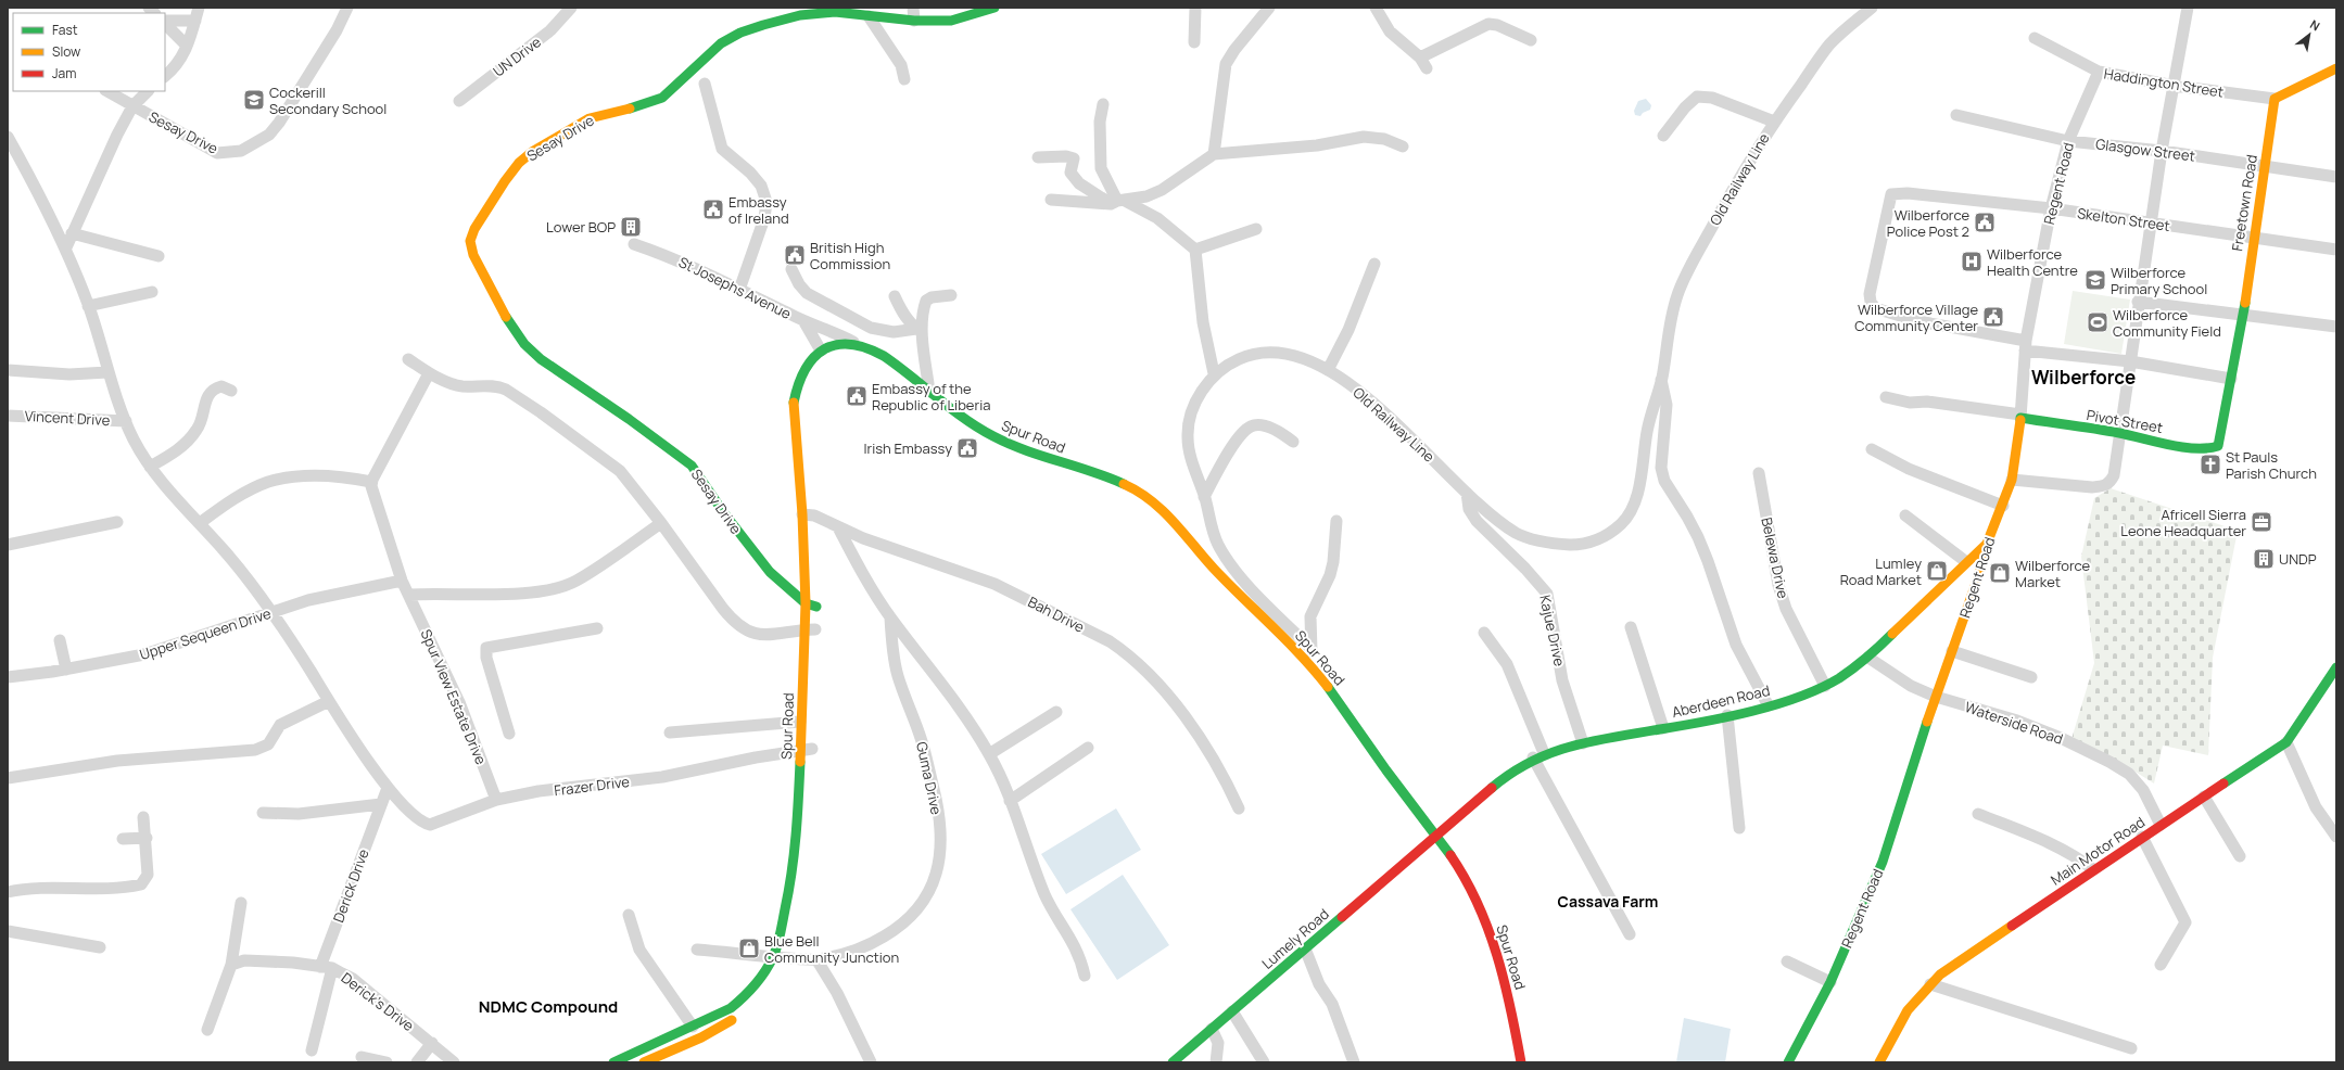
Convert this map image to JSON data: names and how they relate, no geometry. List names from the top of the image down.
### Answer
{
  "streets": {
    "street": [
      "UN Drive",
      "Haddington Street",
      "Sesay Drive",
      "Glasgow Street",
      "Old Railway Line",
      "Regent Road",
      "Freetown Road",
      "Skelton Street",
      "St Josephs Avenue",
      "Vincent Drive",
      "Pivot Street",
      "Spur Road",
      "Belewa Drive",
      "Bah Drive",
      "Kajue Drive",
      "Upper Sequeen Drive",
      "Spur View Estate Drive",
      "Aberdeen Road",
      "Waterside Road",
      "Guma Drive",
      "Frazer Drive",
      "Main Motor Road",
      "Derick Drive",
      "Lumely Road",
      "Derick's Drive"
    ]
  },
  "crossings": [
    ["Haddington Street", "Regent Road"],
    ["Haddington Street", "Freetown Road"],
    ["Sesay Drive", "Spur Road"],
    ["Glasgow Street", "Regent Road"],
    ["Glasgow Street", "Freetown Road"],
    ["Old Railway Line", "Kajue Drive"],
    ["Old Railway Line", "Aberdeen Road"],
    ["Regent Road", "Skelton Street"],
    ["Regent Road", "Pivot Street"],
    ["Regent Road", "Aberdeen Road"],
    ["Regent Road", "Waterside Road"],
    ["Freetown Road", "Skelton Street"],
    ["Freetown Road", "Pivot Street"],
    ["St Josephs Avenue", "Spur Road"],
    ["Vincent Drive", "Frazer Drive"],
    ["Spur Road", "Bah Drive"],
    ["Spur Road", "Aberdeen Road"],
    ["Spur Road", "Guma Drive"],
    ["Spur Road", "Frazer Drive"],
    ["Spur Road", "Lumely Road"],
    ["Belewa Drive", "Aberdeen Road"],
    ["Kajue Drive", "Aberdeen Road"],
    ["Upper Sequeen Drive", "Spur View Estate Drive"],
    ["Upper Sequeen Drive", "Frazer Drive"],
    ["Spur View Estate Drive", "Frazer Drive"],
    ["Aberdeen Road", "Waterside Road"],
    ["Aberdeen Road", "Lumely Road"],
    ["Waterside Road", "Main Motor Road"],
    ["Frazer Drive", "Derick Drive"],
    ["Derick Drive", "Derick's Drive"]
  ],
  "districts": ["Wilberforce", "Cassava Farm", "NDMC Compound"],
  "places": {
    "school or university": ["Cockerill Secondary School", "Wilberforce Primary School"],
    "public building": [
      "Embassy of Ireland",
      "Wilberforce Police Post 2",
      "British High Commission",
      "Wilberforce Village Community Center",
      "Embassy of the Republic of Liberia",
      "Irish Embassy"
    ],
    "building": ["Lower BOP", "UNDP"],
    "hospital": ["Wilberforce Health Centre"],
    "sports": ["Wilberforce Community Field"],
    "church": ["St Pauls Parish Church"],
    "office": ["Africell Sierra Leone Headquarter"],
    "shop": ["Lumley Road Market", "Wilberforce Market", "Blue Bell Community Junction"]
  },
  "legend": ["Fast", "Slow", "Jam"],
  "north": "top right"
}
